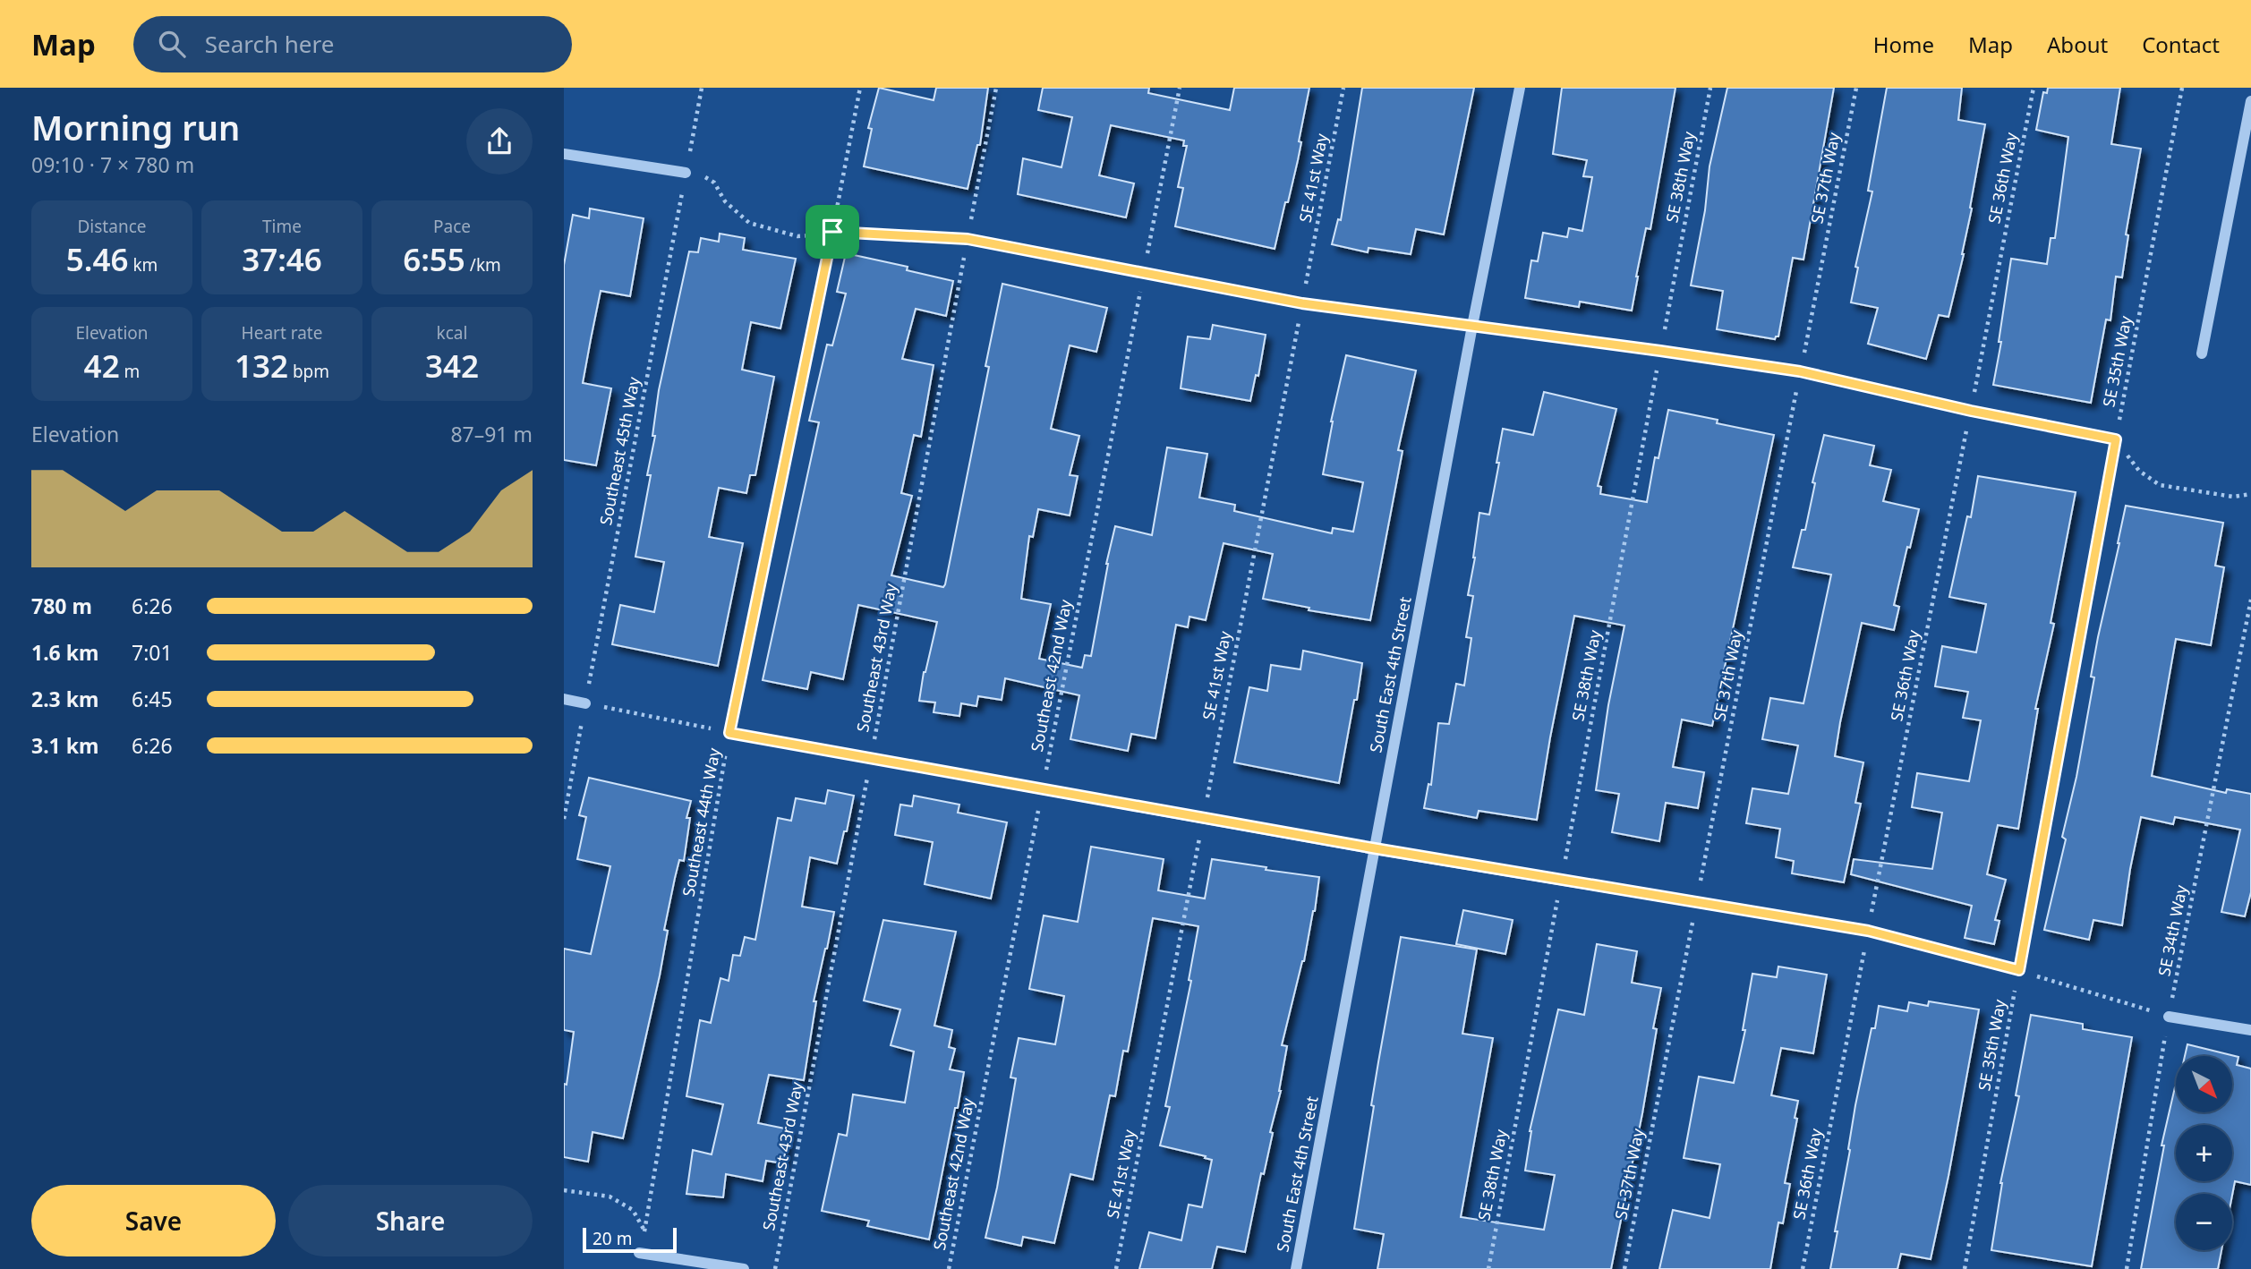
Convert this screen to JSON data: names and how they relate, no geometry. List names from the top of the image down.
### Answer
{
  "streets": {
    "street": ["South East 4th Street"],
    "path": [
      "SE 38th Way",
      "SE 41st Way",
      "SE 37th Way",
      "SE 36th Way",
      "SE 35th Way",
      "Southeast 45th Way",
      "Southeast 43rd Way",
      "Southeast 42nd Way",
      "Southeast 44th Way",
      "SE 34th Way"
    ]
  },
  "scale_bar": "20 m",
  "north": "bottom right",
  "page": {
    "header": "Map",
    "search": "Search here",
    "nav": [
      "Home",
      "Map",
      "About",
      "Contact"
    ],
    "heading": ["Morning run", "09:10 · 7 × 780 m"],
    "stats": [
      ["Distance", "5.46 km"],
      ["Time", "37:46"],
      ["Pace", "6:55 /km"],
      ["Elevation", "42 m"],
      ["Heart rate", "132 bpm"],
      ["kcal", "342"]
    ],
    "chart": ["Elevation", "87–91 m"],
    "list": [
      {
        "name": "780 m",
        "note": "6:26"
      },
      {
        "name": "1.6 km",
        "note": "7:01"
      },
      {
        "name": "2.3 km",
        "note": "6:45"
      },
      {
        "name": "3.1 km",
        "note": "6:26"
      }
    ],
    "map_buttons": ["+", "−"],
    "buttons": ["Save", "Share"],
    "scale": "20 m"
  }
}
